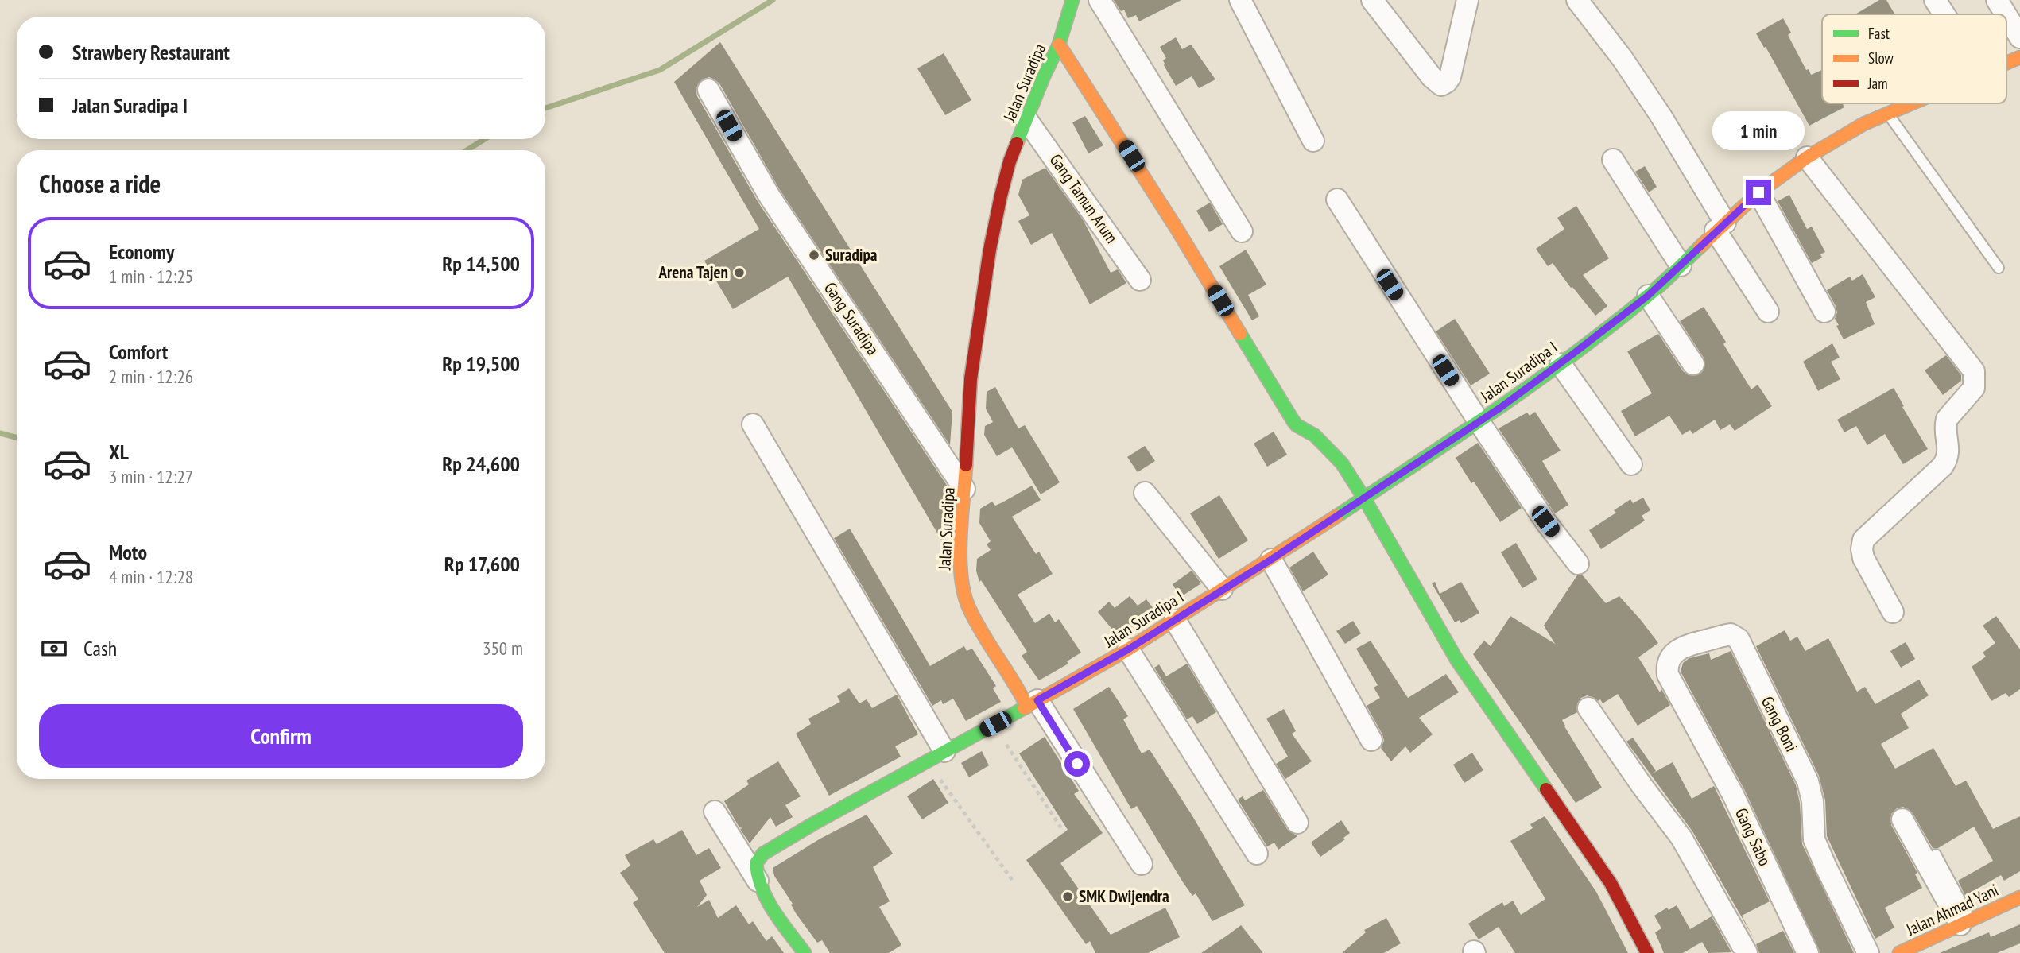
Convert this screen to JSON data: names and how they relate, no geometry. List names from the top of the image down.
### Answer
{
  "streets": {
    "street": [
      "Jalan Suradipa",
      "Gang Tamun Arum",
      "Gang Suradipa",
      "Jalan Suradipa I",
      "Gang Boni",
      "Gang Sabo",
      "Jalan Ahmad Yani"
    ]
  },
  "crossings": [
    ["Jalan Suradipa", "Gang Tamun Arum"],
    ["Jalan Suradipa", "Gang Suradipa"],
    ["Jalan Suradipa", "Jalan Suradipa I"],
    ["Gang Boni", "Gang Sabo"]
  ],
  "places": ["Suradipa", "Arena Tajen", "SMK Dwijendra"],
  "legend": ["Fast", "Slow", "Jam"],
  "page": {
    "banner": ["Strawbery Restaurant", "Jalan Suradipa I"],
    "bubble": "1 min",
    "heading": "Choose a ride",
    "list": [
      {
        "name": "Economy",
        "note": "1 min · 12:25",
        "value": "Rp 14,500"
      },
      {
        "name": "Comfort",
        "note": "2 min · 12:26",
        "value": "Rp 19,500"
      },
      {
        "name": "XL",
        "note": "3 min · 12:27",
        "value": "Rp 24,600"
      },
      {
        "name": "Moto",
        "note": "4 min · 12:28",
        "value": "Rp 17,600"
      }
    ],
    "pay": ["Cash", "350 m"],
    "buttons": "Confirm"
  }
}
